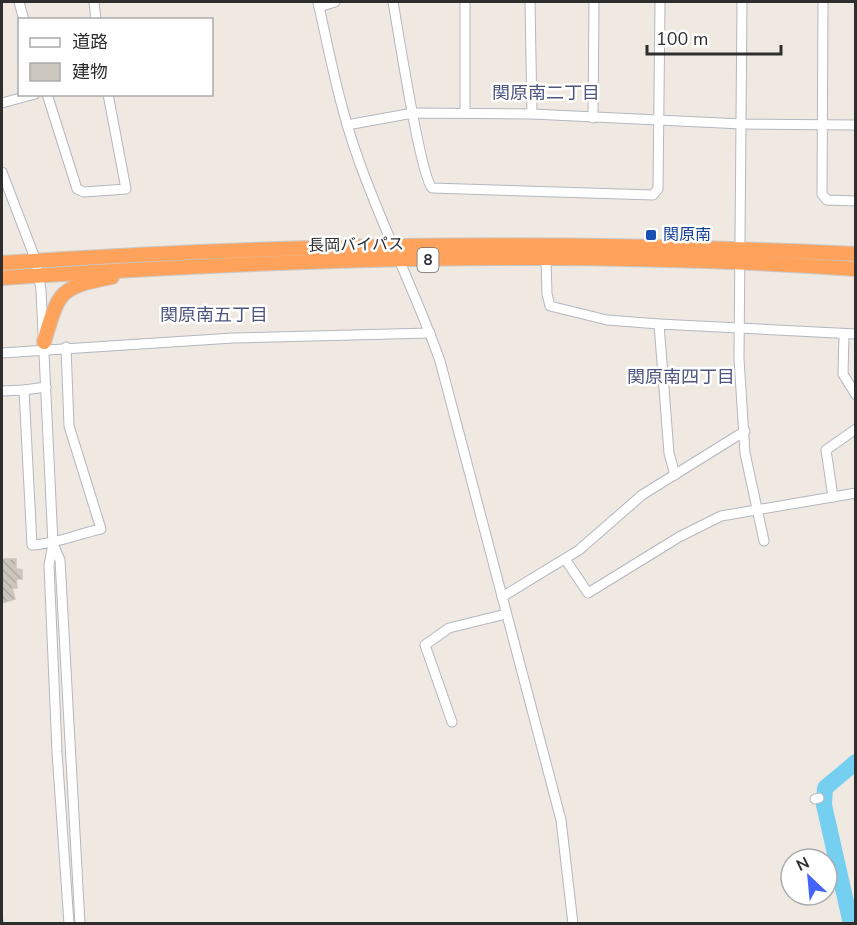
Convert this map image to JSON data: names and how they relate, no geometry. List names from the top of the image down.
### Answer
{
  "streets": {
    "highway": ["長岡バイパス", "8"]
  },
  "districts": ["関原南二丁目", "関原南五丁目", "関原南四丁目"],
  "places": {
    "transit": ["関原南"]
  },
  "legend": ["道路", "建物"],
  "scale_bar": "100 m",
  "north": "top left"
}
